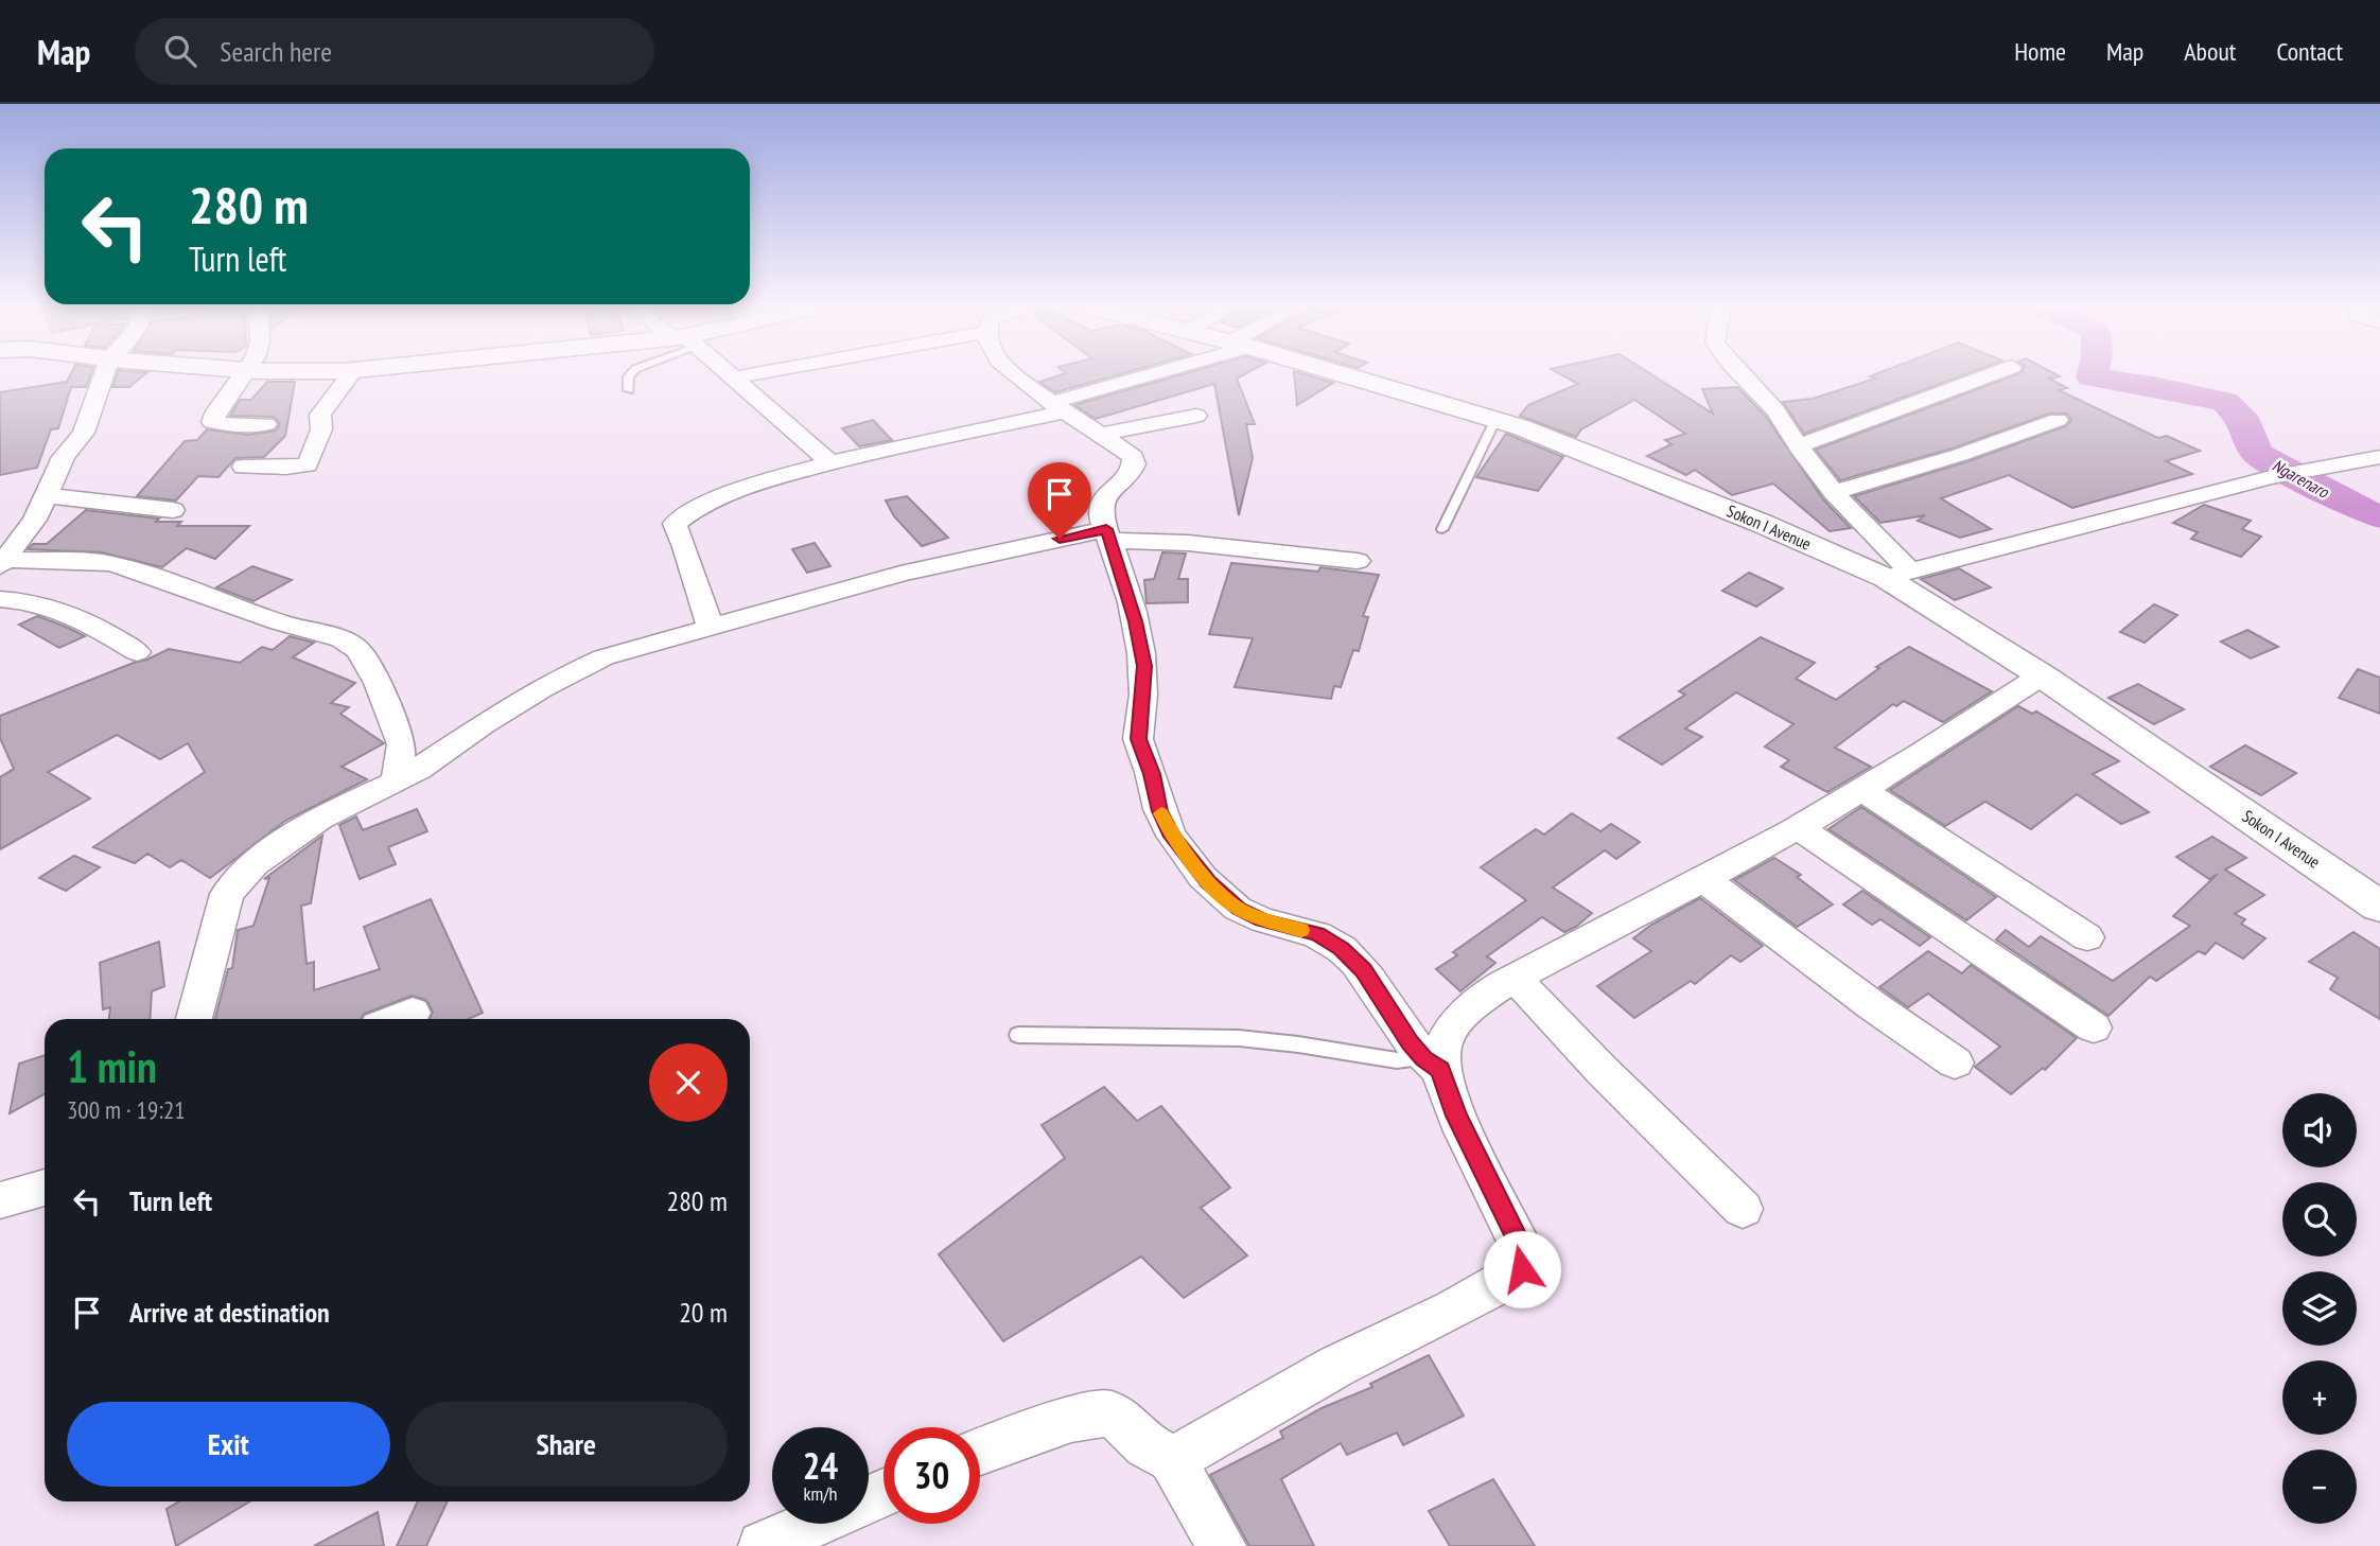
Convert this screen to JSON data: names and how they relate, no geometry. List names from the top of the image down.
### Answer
{
  "streets": {
    "street": ["Sokon I Avenue"]
  },
  "water": ["Ngarenaro"],
  "page": {
    "header": "Map",
    "search": "Search here",
    "nav": [
      "Home",
      "Map",
      "About",
      "Contact"
    ],
    "turn": ["280 m", "Turn left"],
    "heading": ["1 min", "300 m · 19:21"],
    "map_buttons": ["+", "−"],
    "list": [
      {
        "name": "Turn left",
        "value": "280 m"
      },
      {
        "name": "Arrive at destination",
        "value": "20 m"
      }
    ],
    "buttons": ["Exit", "Share"],
    "speed": "24 km/h",
    "limit": "30"
  }
}
